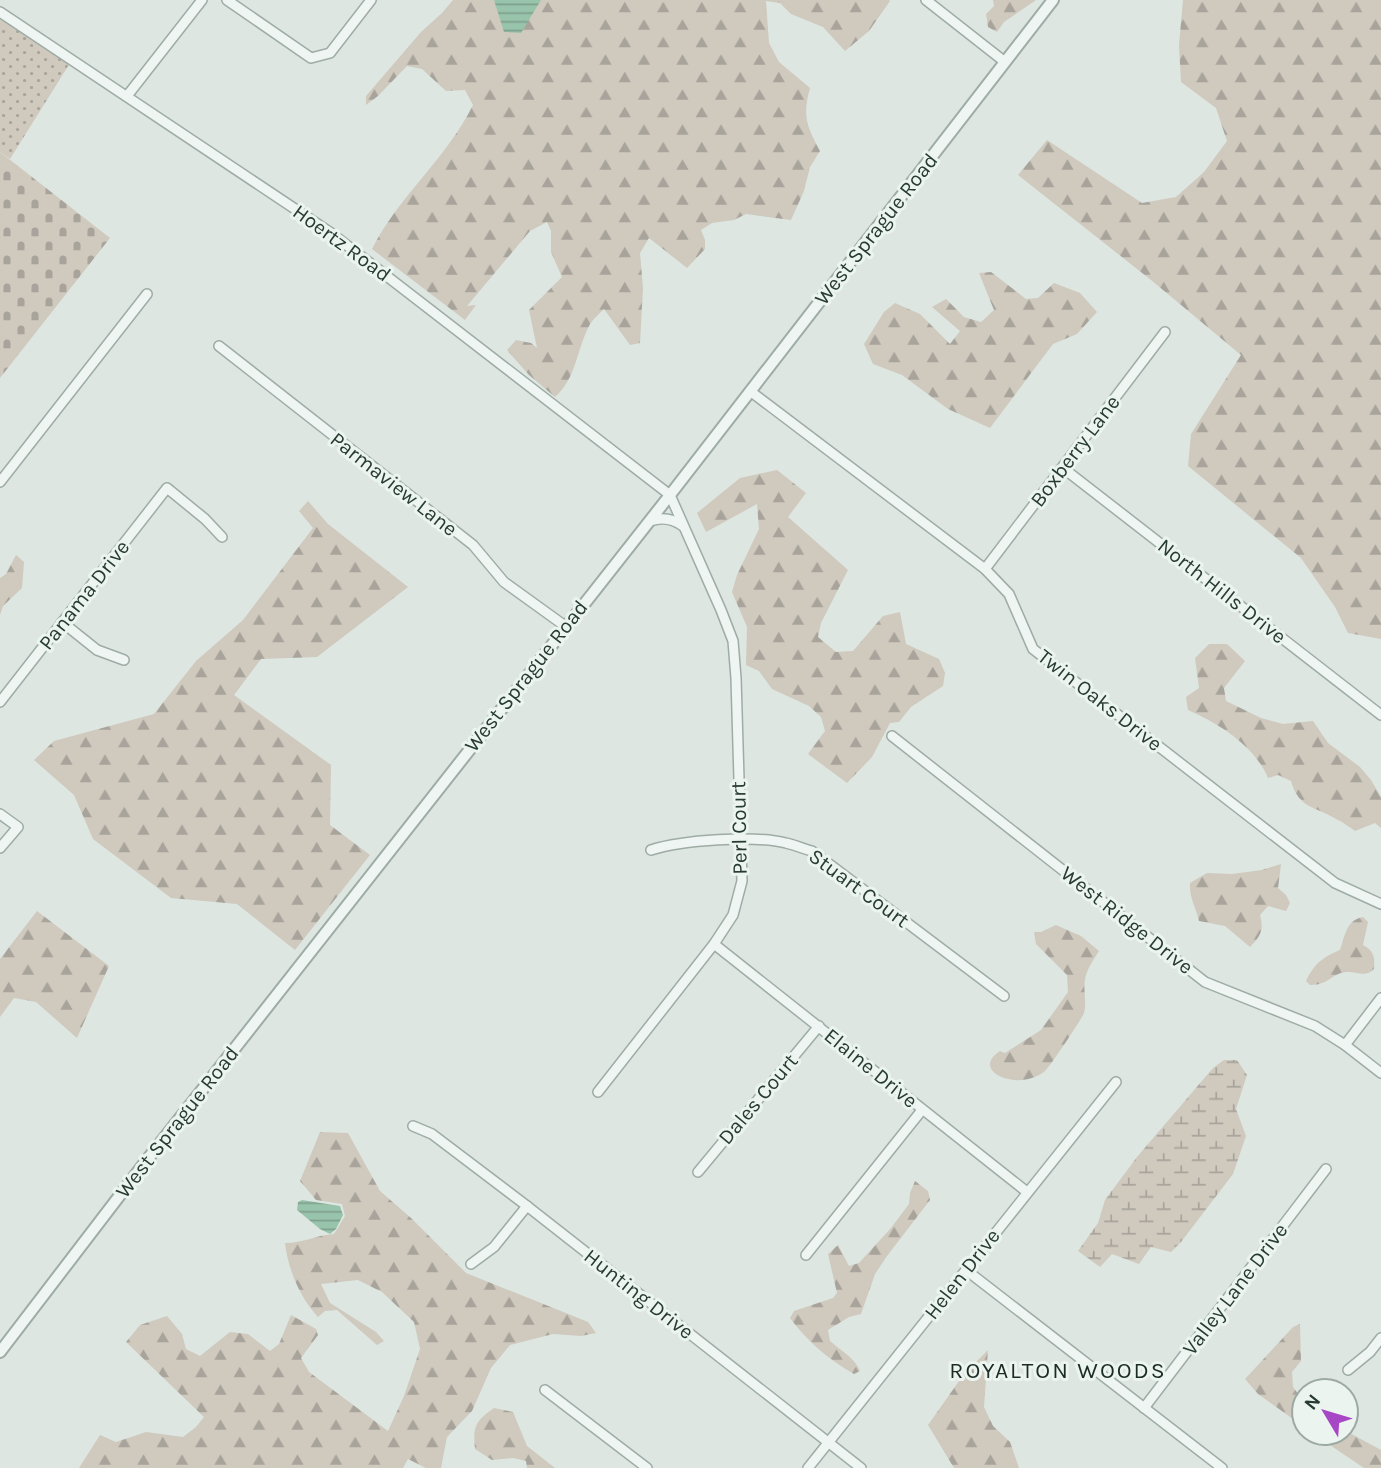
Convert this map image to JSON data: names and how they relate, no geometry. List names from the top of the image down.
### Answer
{
  "streets": {
    "street": [
      "West Sprague Road",
      "Hoertz Road",
      "Boxberry Lane",
      "Parmaview Lane",
      "North Hills Drive",
      "Panama Drive",
      "Twin Oaks Drive",
      "Perl Court",
      "Stuart Court",
      "West Ridge Drive",
      "Elaine Drive",
      "Dales Court",
      "Helen Drive",
      "Valley Lane Drive",
      "Hunting Drive"
    ]
  },
  "crossings": [
    ["West Sprague Road", "Hoertz Road"],
    ["West Sprague Road", "Parmaview Lane"],
    ["West Sprague Road", "Twin Oaks Drive"],
    ["West Sprague Road", "Perl Court"],
    ["Hoertz Road", "Perl Court"],
    ["Boxberry Lane", "North Hills Drive"],
    ["Boxberry Lane", "Twin Oaks Drive"],
    ["Perl Court", "Stuart Court"],
    ["Perl Court", "Elaine Drive"],
    ["Elaine Drive", "Dales Court"],
    ["Elaine Drive", "Helen Drive"],
    ["Helen Drive", "Hunting Drive"]
  ],
  "districts": ["ROYALTON WOODS"],
  "north": "top left"
}
